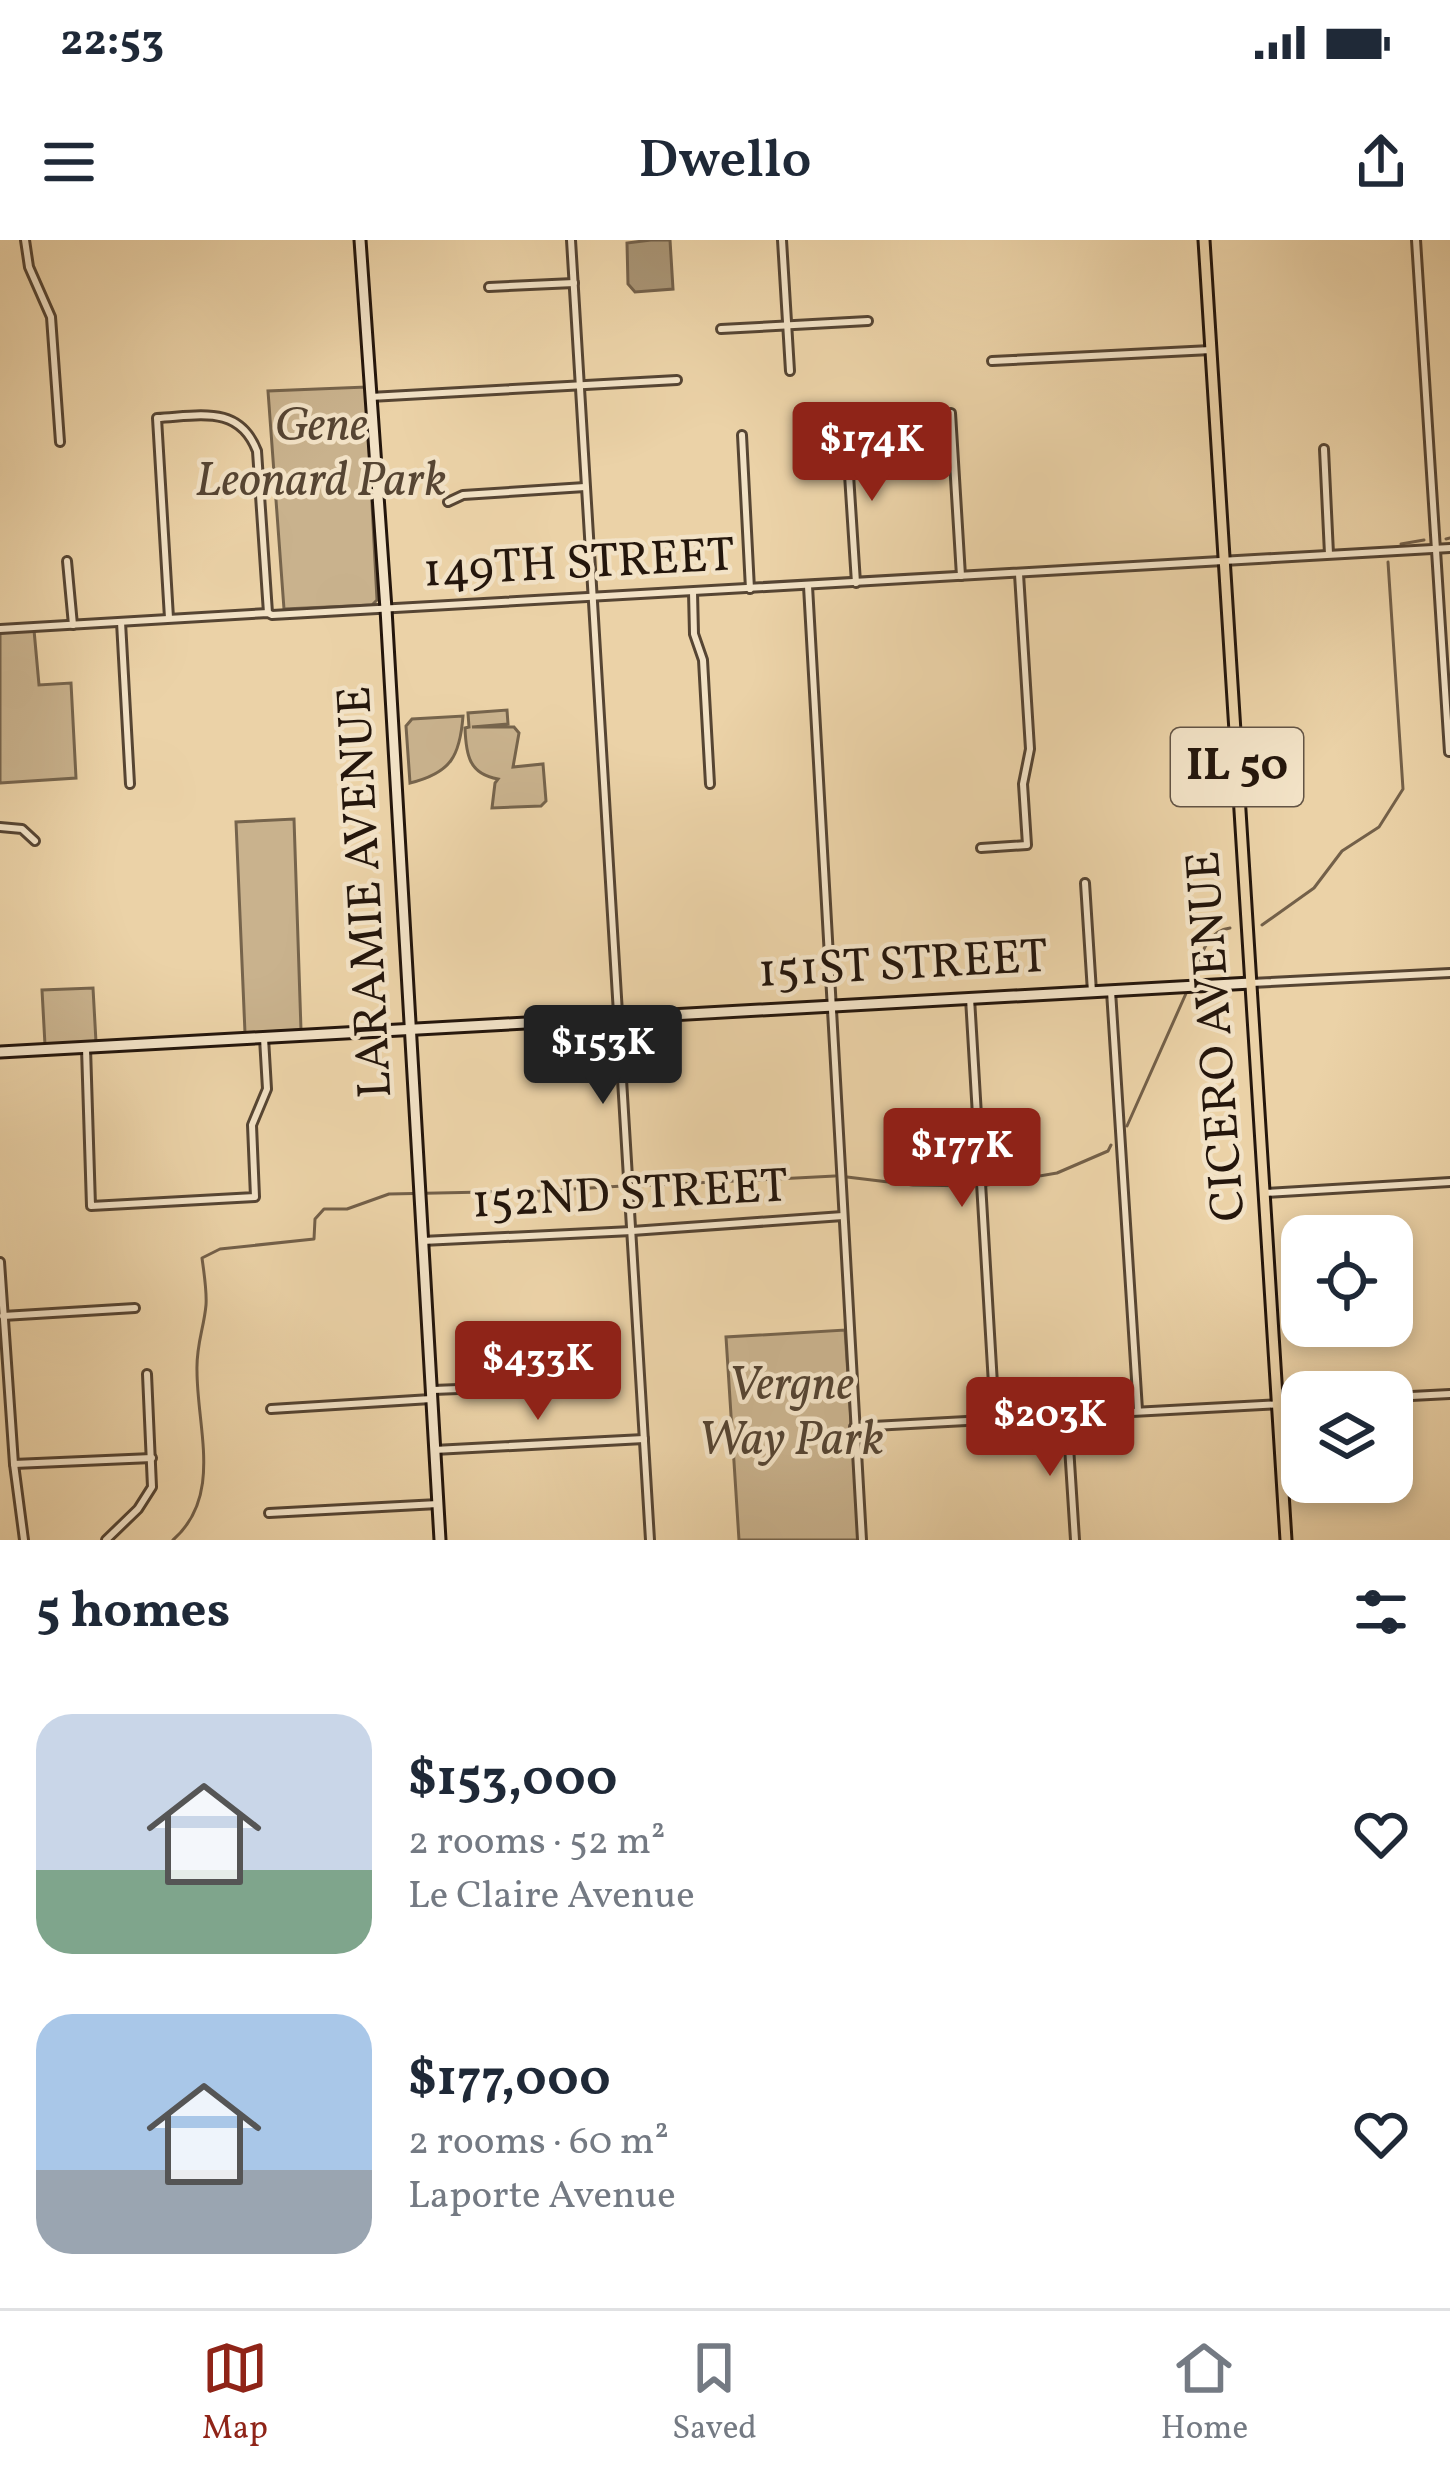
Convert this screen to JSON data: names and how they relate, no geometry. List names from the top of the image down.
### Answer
{
  "streets": {
    "main road": ["IL 50", "CICERO AVENUE"],
    "street": [
      "149TH STREET",
      "LARAMIE AVENUE",
      "151ST STREET",
      "152ND STREET"
    ]
  },
  "crossings": [
    ["149TH STREET", "LARAMIE AVENUE"],
    ["149TH STREET", "CICERO AVENUE"],
    ["LARAMIE AVENUE", "151ST STREET"],
    ["LARAMIE AVENUE", "152ND STREET"],
    ["151ST STREET", "CICERO AVENUE"]
  ],
  "parks": ["Gene Leonard Park", "Vergne Way Park"],
  "page": {
    "status": "22:53",
    "header": "Dwello",
    "price": [
      "$174K",
      "$153K",
      "$177K",
      "$433K",
      "$203K"
    ],
    "heading": "5 homes",
    "list": [
      {
        "name": "$153,000",
        "note": "2 rooms · 52 m² · Le Claire Avenue"
      },
      {
        "name": "$177,000",
        "note": "2 rooms · 60 m² · Laporte Avenue"
      }
    ],
    "tabs": ["Map", "Saved", "Home"]
  }
}
